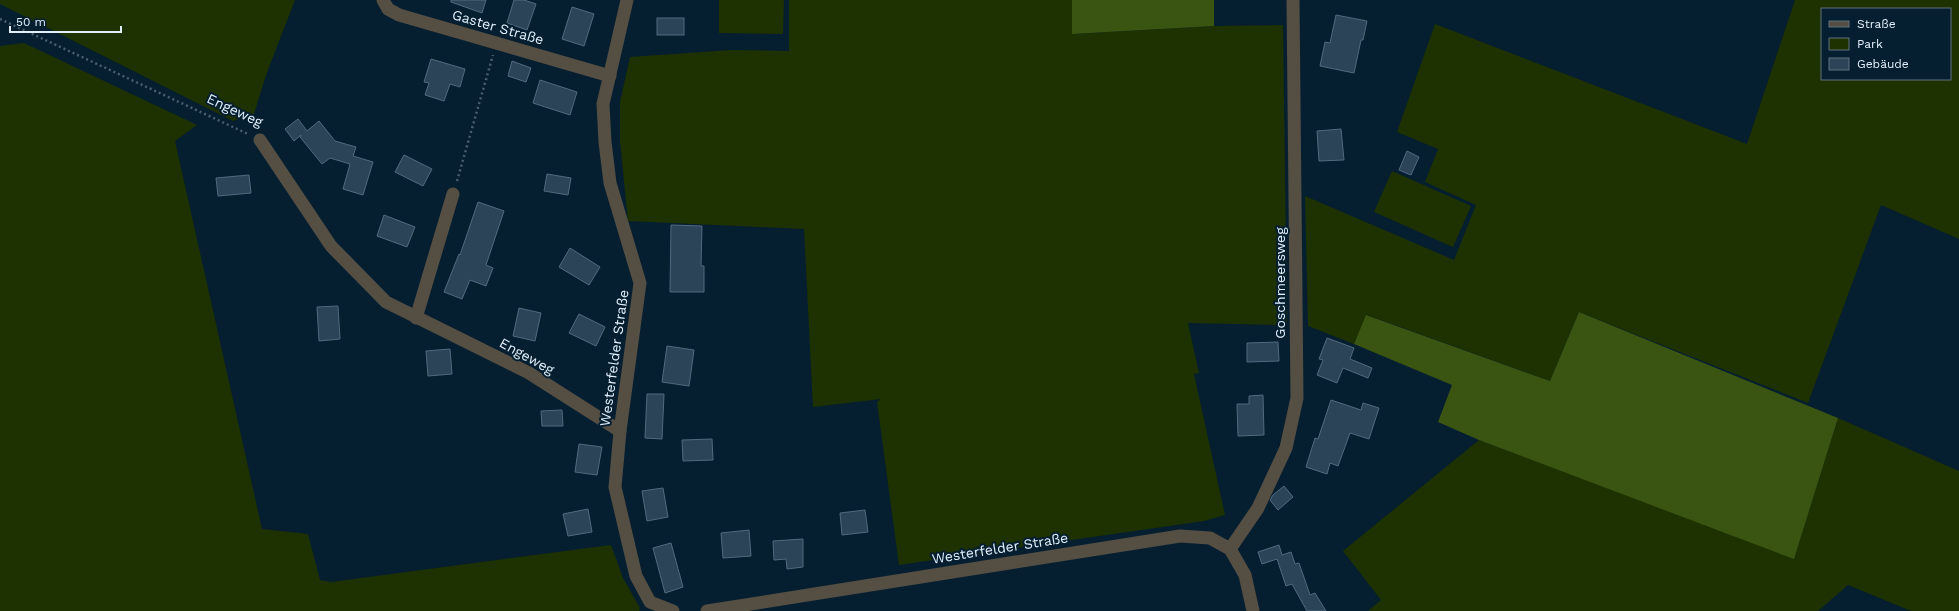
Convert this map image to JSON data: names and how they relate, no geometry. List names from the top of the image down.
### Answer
{
  "streets": {
    "street": [
      "Gaster Straße",
      "Engeweg",
      "Goschmeersweg",
      "Westerfelder Straße"
    ]
  },
  "crossings": [
    ["Gaster Straße", "Westerfelder Straße"],
    ["Engeweg", "Westerfelder Straße"],
    ["Goschmeersweg", "Westerfelder Straße"]
  ],
  "legend": ["Straße", "Park", "Gebäude"],
  "scale_bar": "50 m"
}
